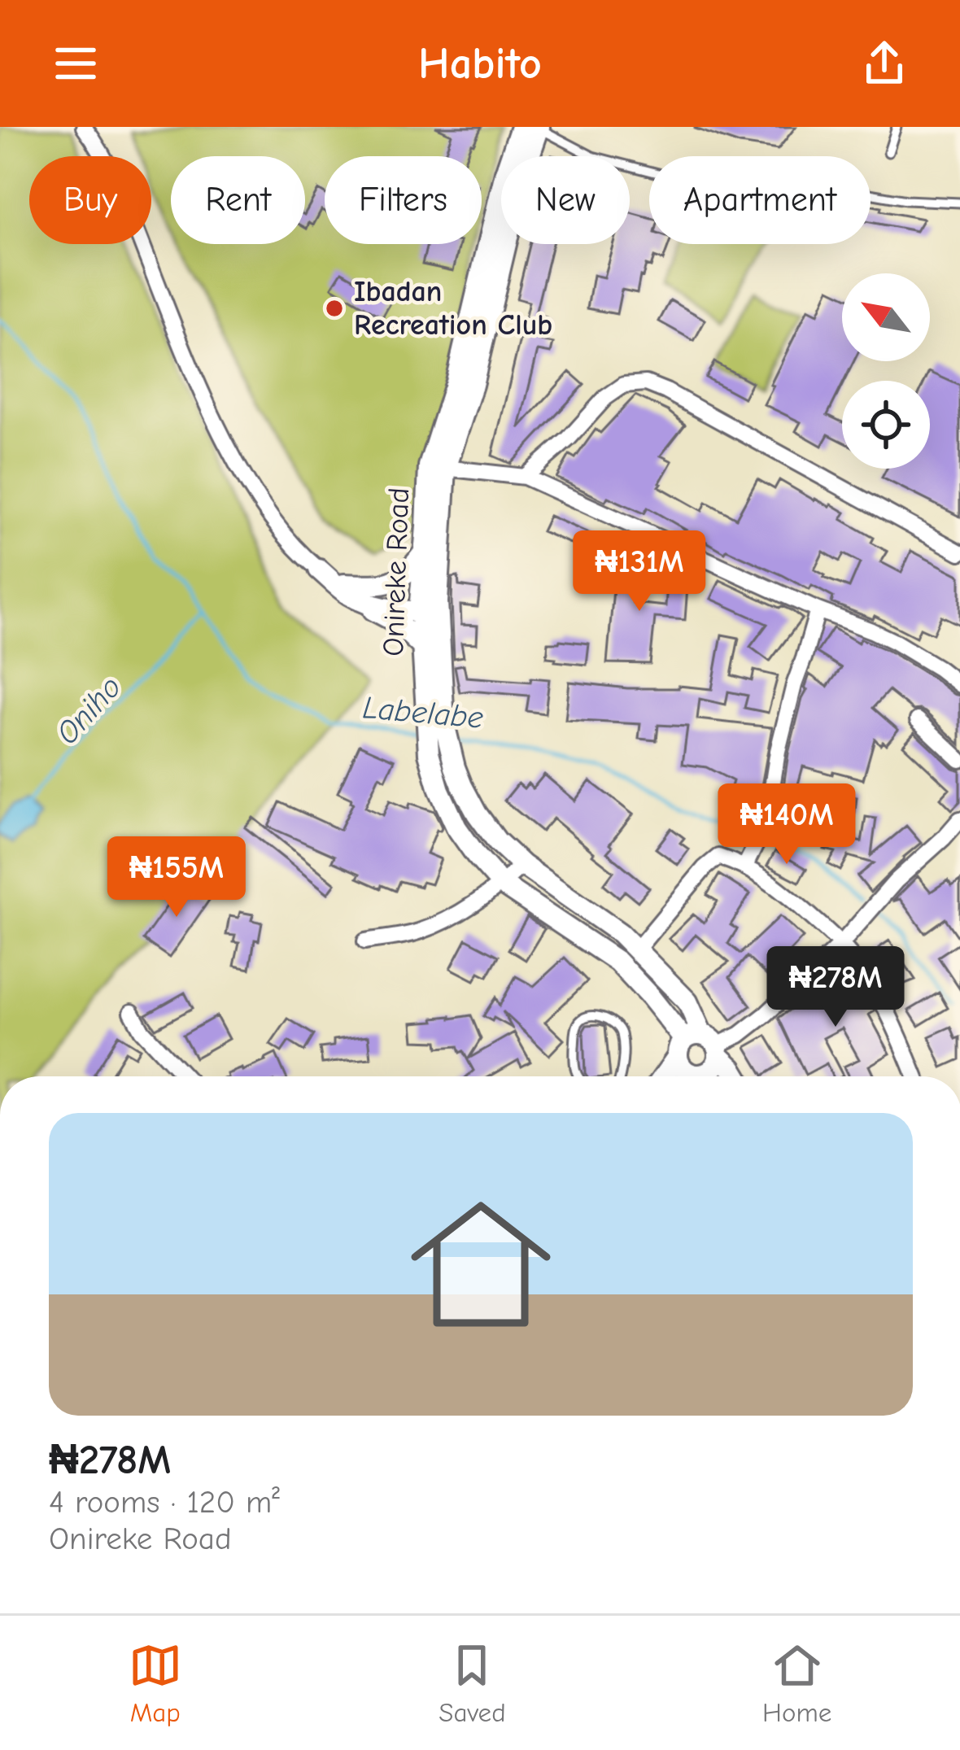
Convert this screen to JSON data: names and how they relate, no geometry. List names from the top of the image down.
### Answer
{
  "streets": {
    "main road": ["Onireke Road"]
  },
  "water": ["Oniho", "Labelabe"],
  "places": ["Ibadan Recreation Club"],
  "north": "top left",
  "page": {
    "header": "Habito",
    "chip": [
      "Buy",
      "Rent",
      "Filters",
      "New",
      "Apartment"
    ],
    "price": [
      "₦131M",
      "₦140M",
      "₦155M",
      "₦278M"
    ],
    "list": [
      {
        "name": "₦278M",
        "note": "4 rooms · 120 m² · Onireke Road"
      }
    ],
    "tabs": ["Map", "Saved", "Home"]
  }
}
